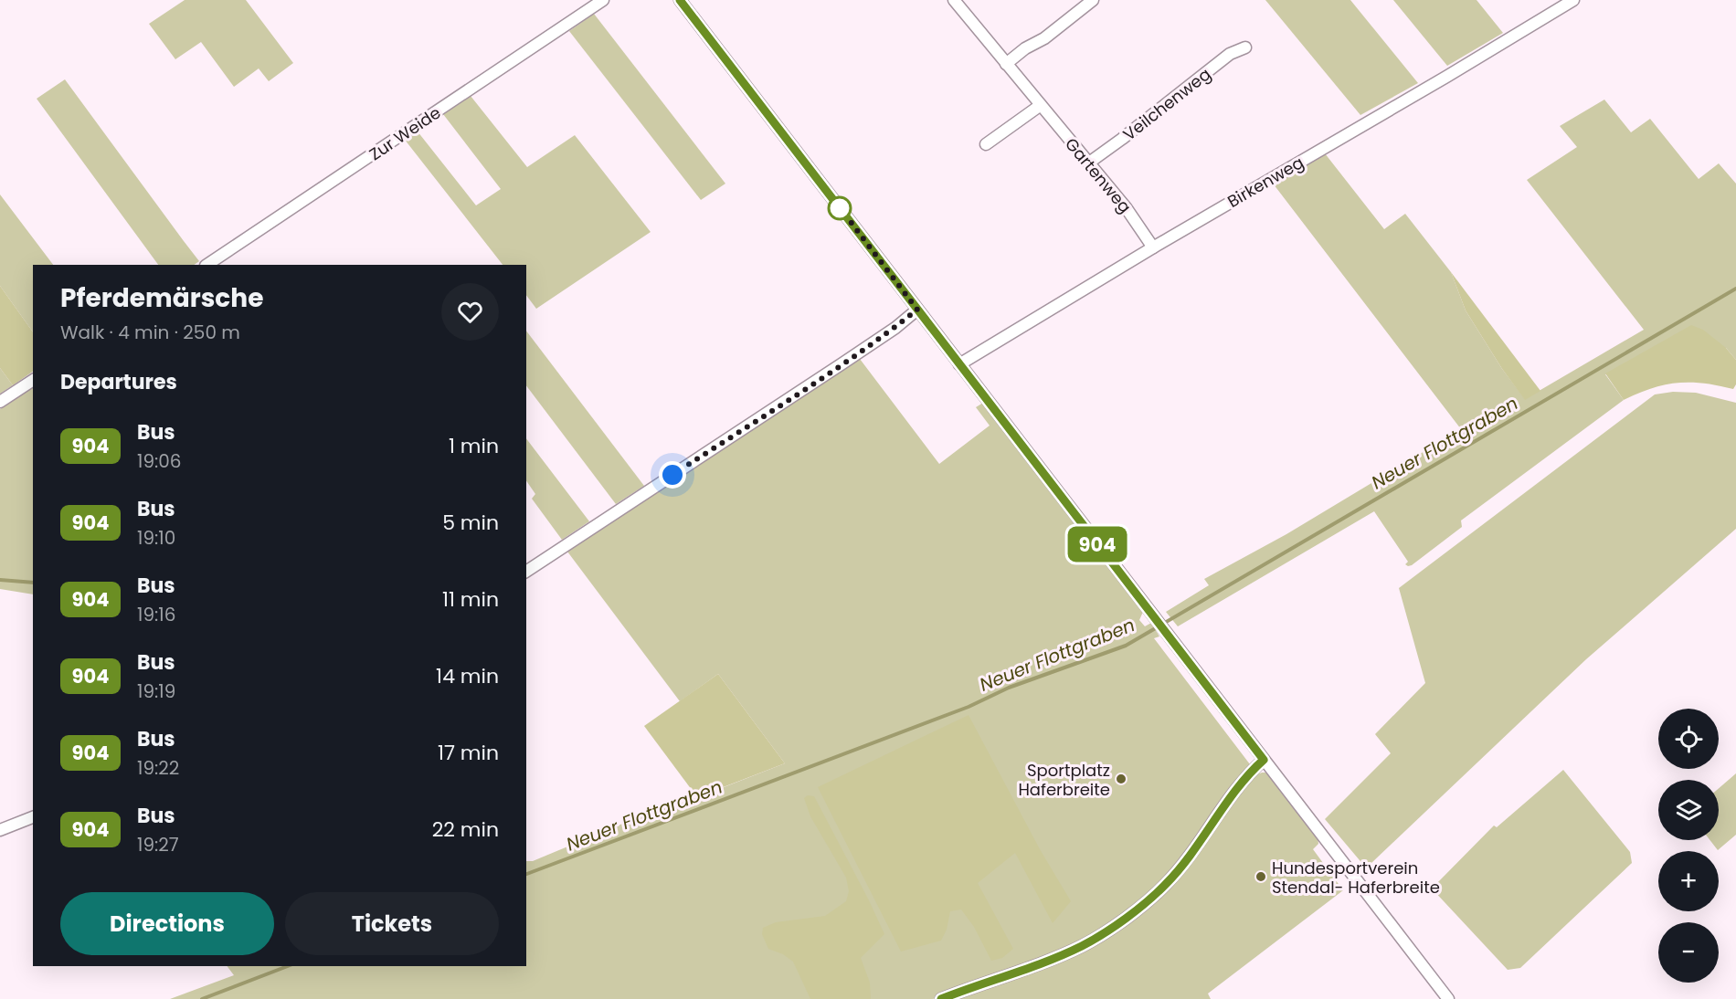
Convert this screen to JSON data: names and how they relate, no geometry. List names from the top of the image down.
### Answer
{
  "streets": {
    "street": [
      "Veilchenweg",
      "Zur Weide",
      "Gartenweg",
      "Birkenweg"
    ]
  },
  "crossings": [
    ["Veilchenweg", "Gartenweg"],
    ["Gartenweg", "Birkenweg"]
  ],
  "water": ["Neuer Flottgraben"],
  "places": ["Sportplatz Haferbreite", "Hundesportverein Stendal- Haferbreite"],
  "lines": ["bus line 904"],
  "page": {
    "on_map": "904",
    "heading": [
      ["Pferdemärsche", "Walk · 4 min · 250 m"],
      "Departures"
    ],
    "list": [
      {
        "mark": "904",
        "name": "Bus",
        "note": "19:06",
        "value": "1 min"
      },
      {
        "mark": "904",
        "name": "Bus",
        "note": "19:10",
        "value": "5 min"
      },
      {
        "mark": "904",
        "name": "Bus",
        "note": "19:16",
        "value": "11 min"
      },
      {
        "mark": "904",
        "name": "Bus",
        "note": "19:19",
        "value": "14 min"
      },
      {
        "mark": "904",
        "name": "Bus",
        "note": "19:22",
        "value": "17 min"
      },
      {
        "mark": "904",
        "name": "Bus",
        "note": "19:27",
        "value": "22 min"
      }
    ],
    "map_buttons": ["+", "−"],
    "buttons": ["Directions", "Tickets"]
  }
}
